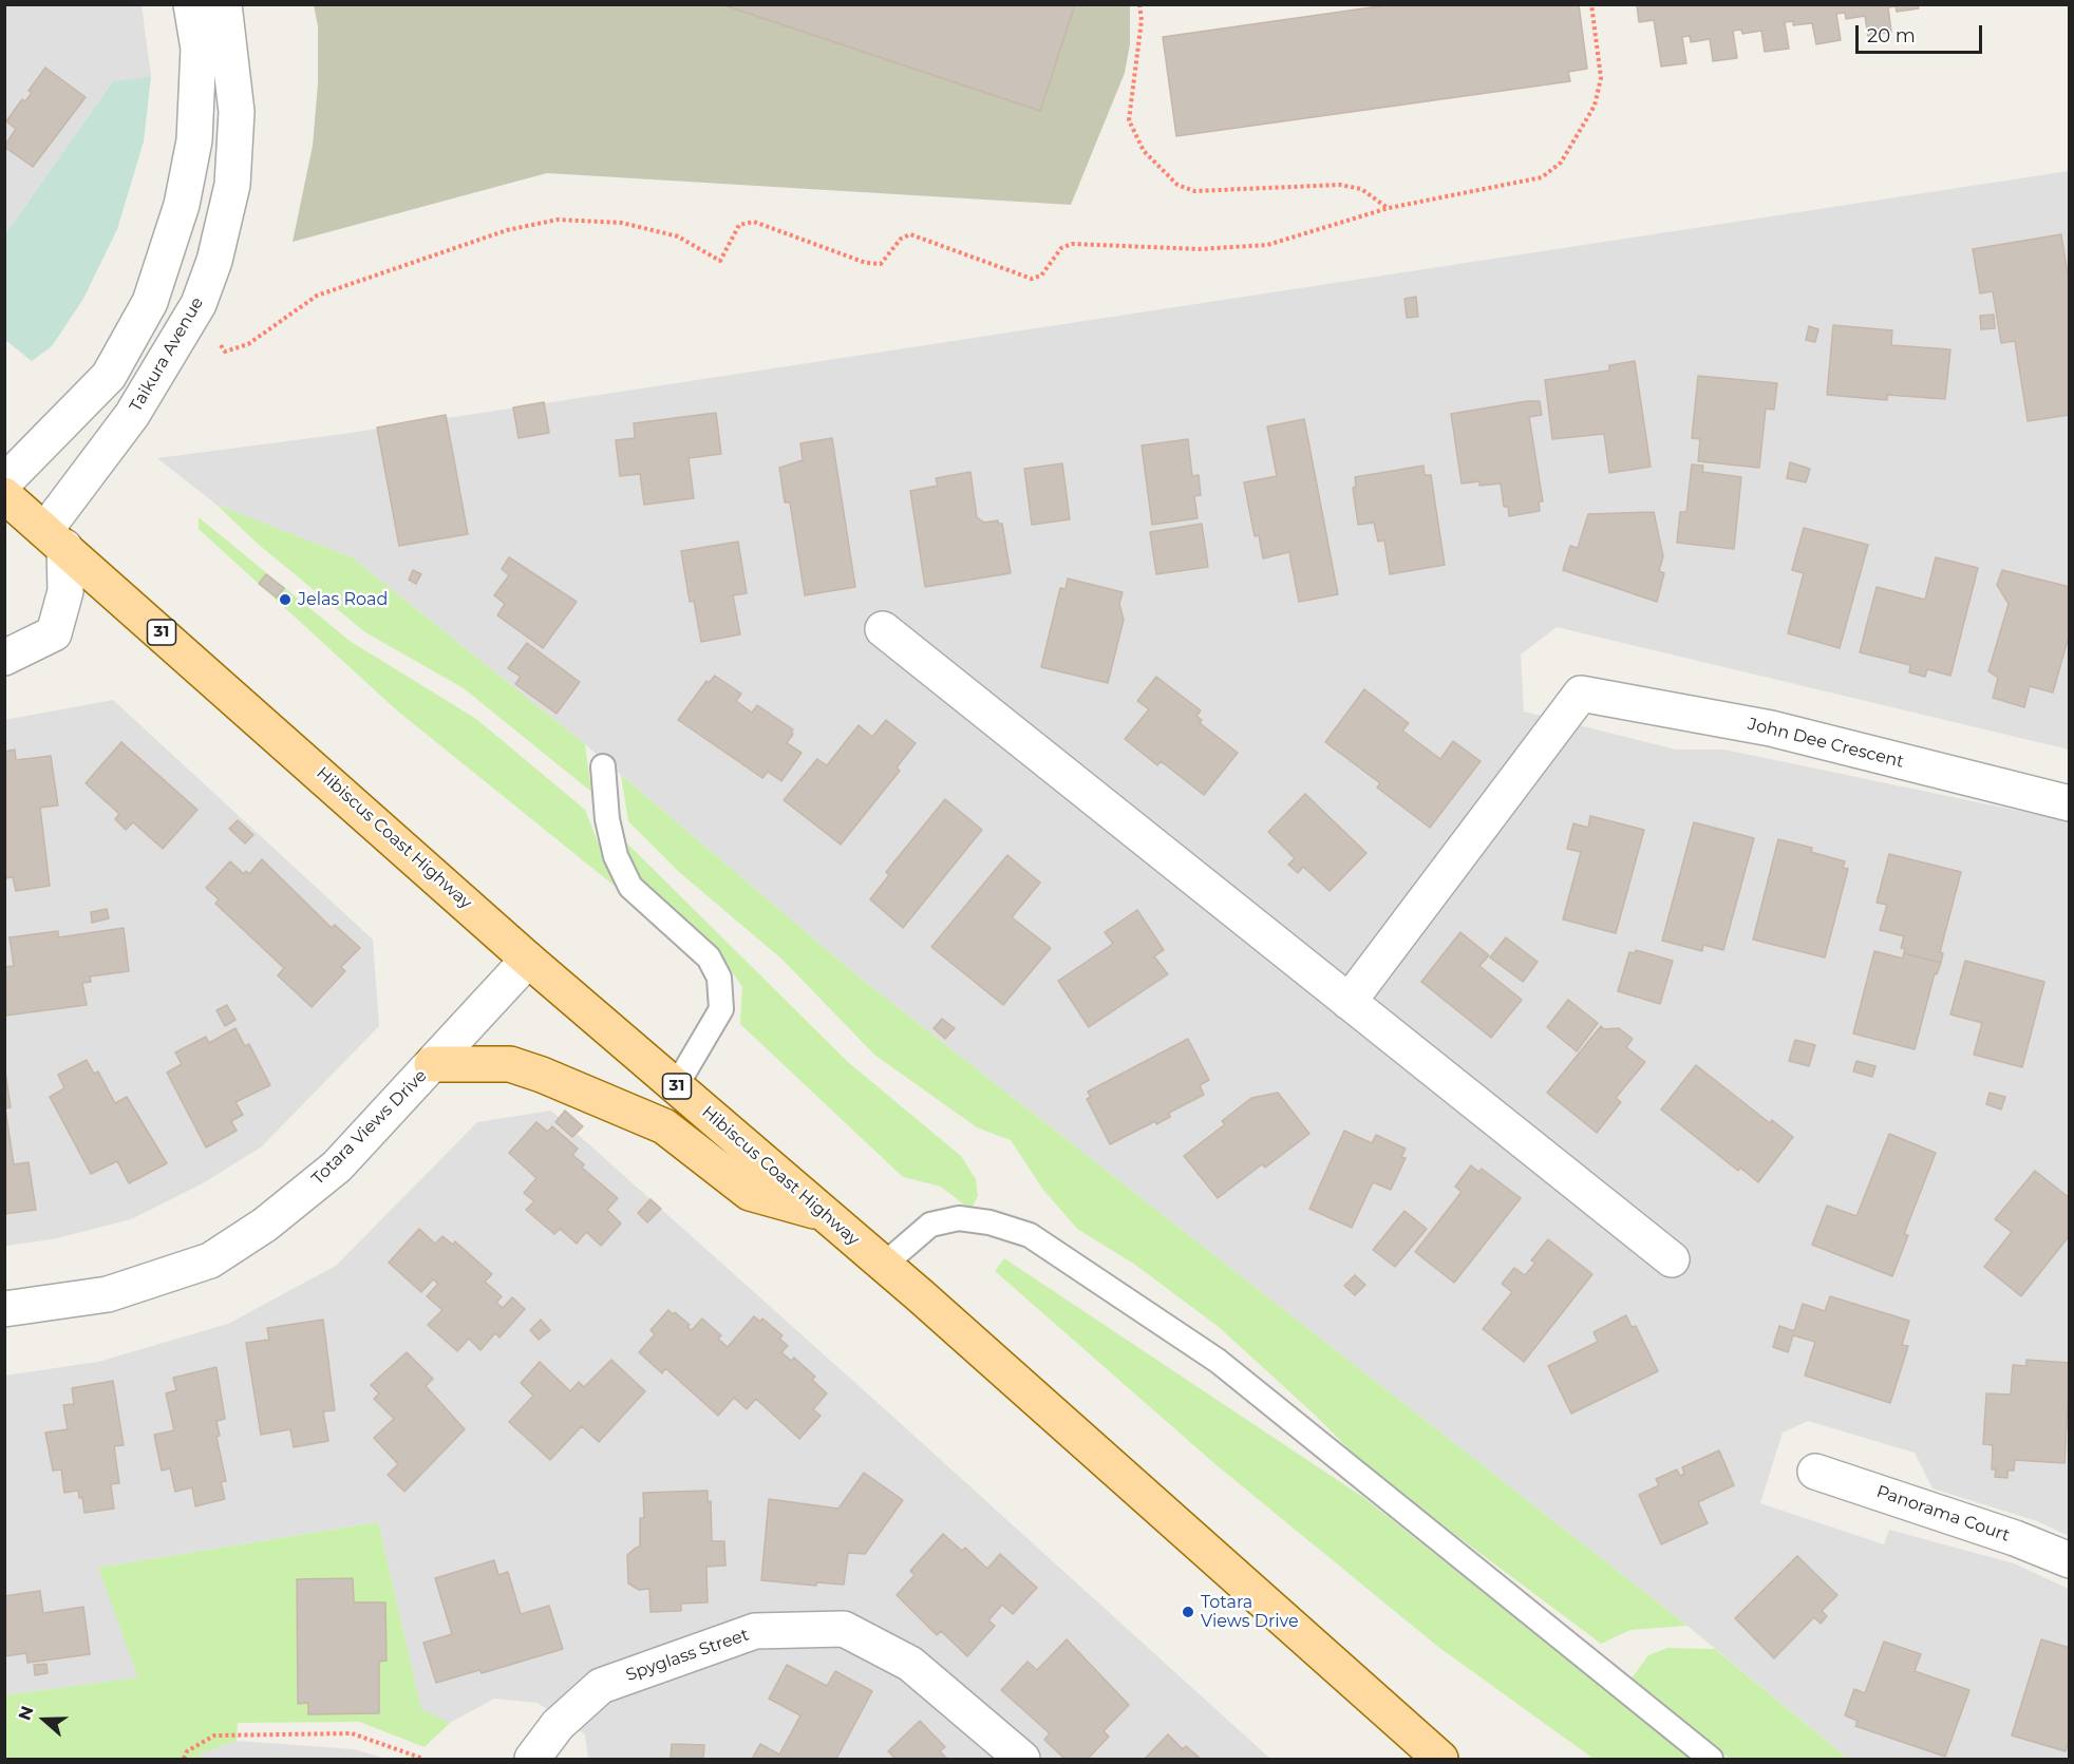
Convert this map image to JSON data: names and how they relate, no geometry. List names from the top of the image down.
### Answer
{
  "streets": {
    "main road": ["31", "Hibiscus Coast Highway"],
    "street": [
      "Taikura Avenue",
      "John Dee Crescent",
      "Totara Views Drive",
      "Panorama Court",
      "Spyglass Street"
    ]
  },
  "crossings": [
    ["Taikura Avenue", "Hibiscus Coast Highway"],
    ["Hibiscus Coast Highway", "Totara Views Drive"]
  ],
  "places": ["Jelas Road", "Totara Views Drive"],
  "scale_bar": "20 m",
  "north": "left"
}
